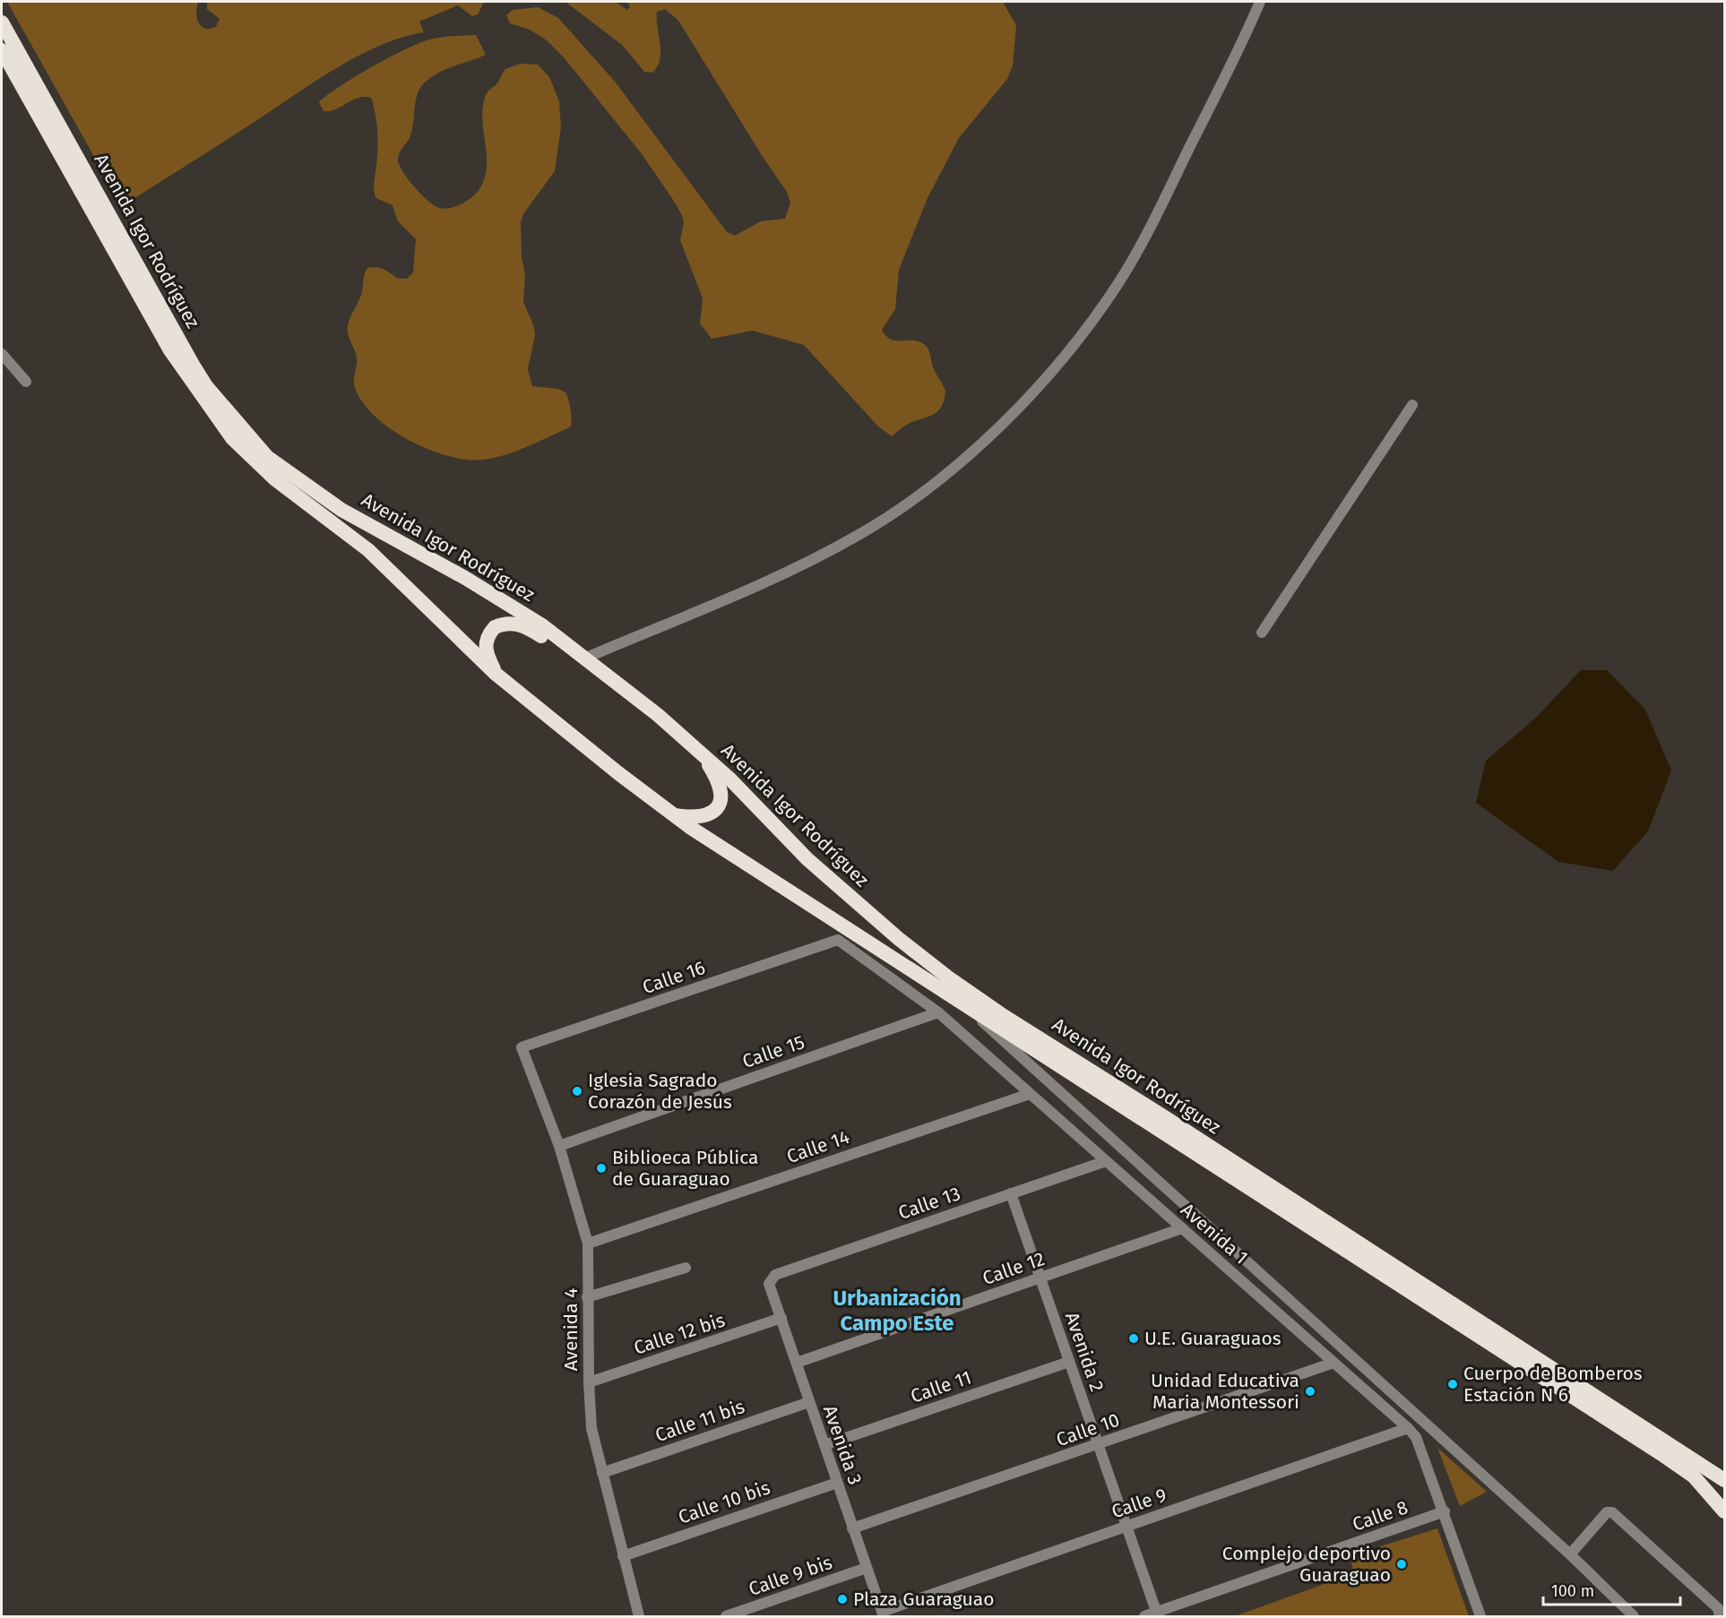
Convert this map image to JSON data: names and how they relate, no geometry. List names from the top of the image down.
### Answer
{
  "streets": {
    "highway": ["Avenida Igor Rodríguez"],
    "street": [
      "Calle 16",
      "Calle 15",
      "Calle 14",
      "Calle 13",
      "Avenida 1",
      "Calle 12",
      "Avenida 4",
      "Calle 12 bis",
      "Avenida 2",
      "Calle 11",
      "Calle 11 bis",
      "Calle 10",
      "Avenida 3",
      "Calle 10 bis",
      "Calle 9",
      "Calle 8",
      "Calle 9 bis"
    ]
  },
  "crossings": [
    ["Calle 16", "Avenida 1"],
    ["Calle 16", "Avenida 4"],
    ["Calle 15", "Avenida 1"],
    ["Calle 15", "Avenida 4"],
    ["Calle 14", "Avenida 1"],
    ["Calle 14", "Avenida 4"],
    ["Calle 13", "Avenida 1"],
    ["Calle 13", "Avenida 2"],
    ["Calle 13", "Avenida 3"],
    ["Avenida 1", "Calle 12"],
    ["Avenida 1", "Calle 10"],
    ["Avenida 1", "Calle 9"],
    ["Avenida 1", "Calle 8"],
    ["Calle 12", "Avenida 2"],
    ["Calle 12", "Avenida 3"],
    ["Avenida 4", "Calle 12 bis"],
    ["Avenida 4", "Calle 11 bis"],
    ["Avenida 4", "Calle 10 bis"],
    ["Calle 12 bis", "Avenida 3"],
    ["Avenida 2", "Calle 11"],
    ["Avenida 2", "Calle 10"],
    ["Avenida 2", "Calle 9"],
    ["Avenida 2", "Calle 8"],
    ["Calle 11", "Avenida 3"],
    ["Calle 11 bis", "Avenida 3"],
    ["Calle 10", "Avenida 3"],
    ["Avenida 3", "Calle 10 bis"],
    ["Avenida 3", "Calle 9"],
    ["Avenida 3", "Calle 9 bis"]
  ],
  "districts": ["Urbanización Campo Este"],
  "places": [
    "Iglesia Sagrado Corazón de Jesús",
    "Biblioeca Pública de Guaraguao",
    "U.E. Guaraguaos",
    "Cuerpo de Bomberos Estación N 6",
    "Unidad Educativa Maria Montessori",
    "Complejo deportivo Guaraguao",
    "Plaza Guaraguao"
  ],
  "scale_bar": "100 m"
}
